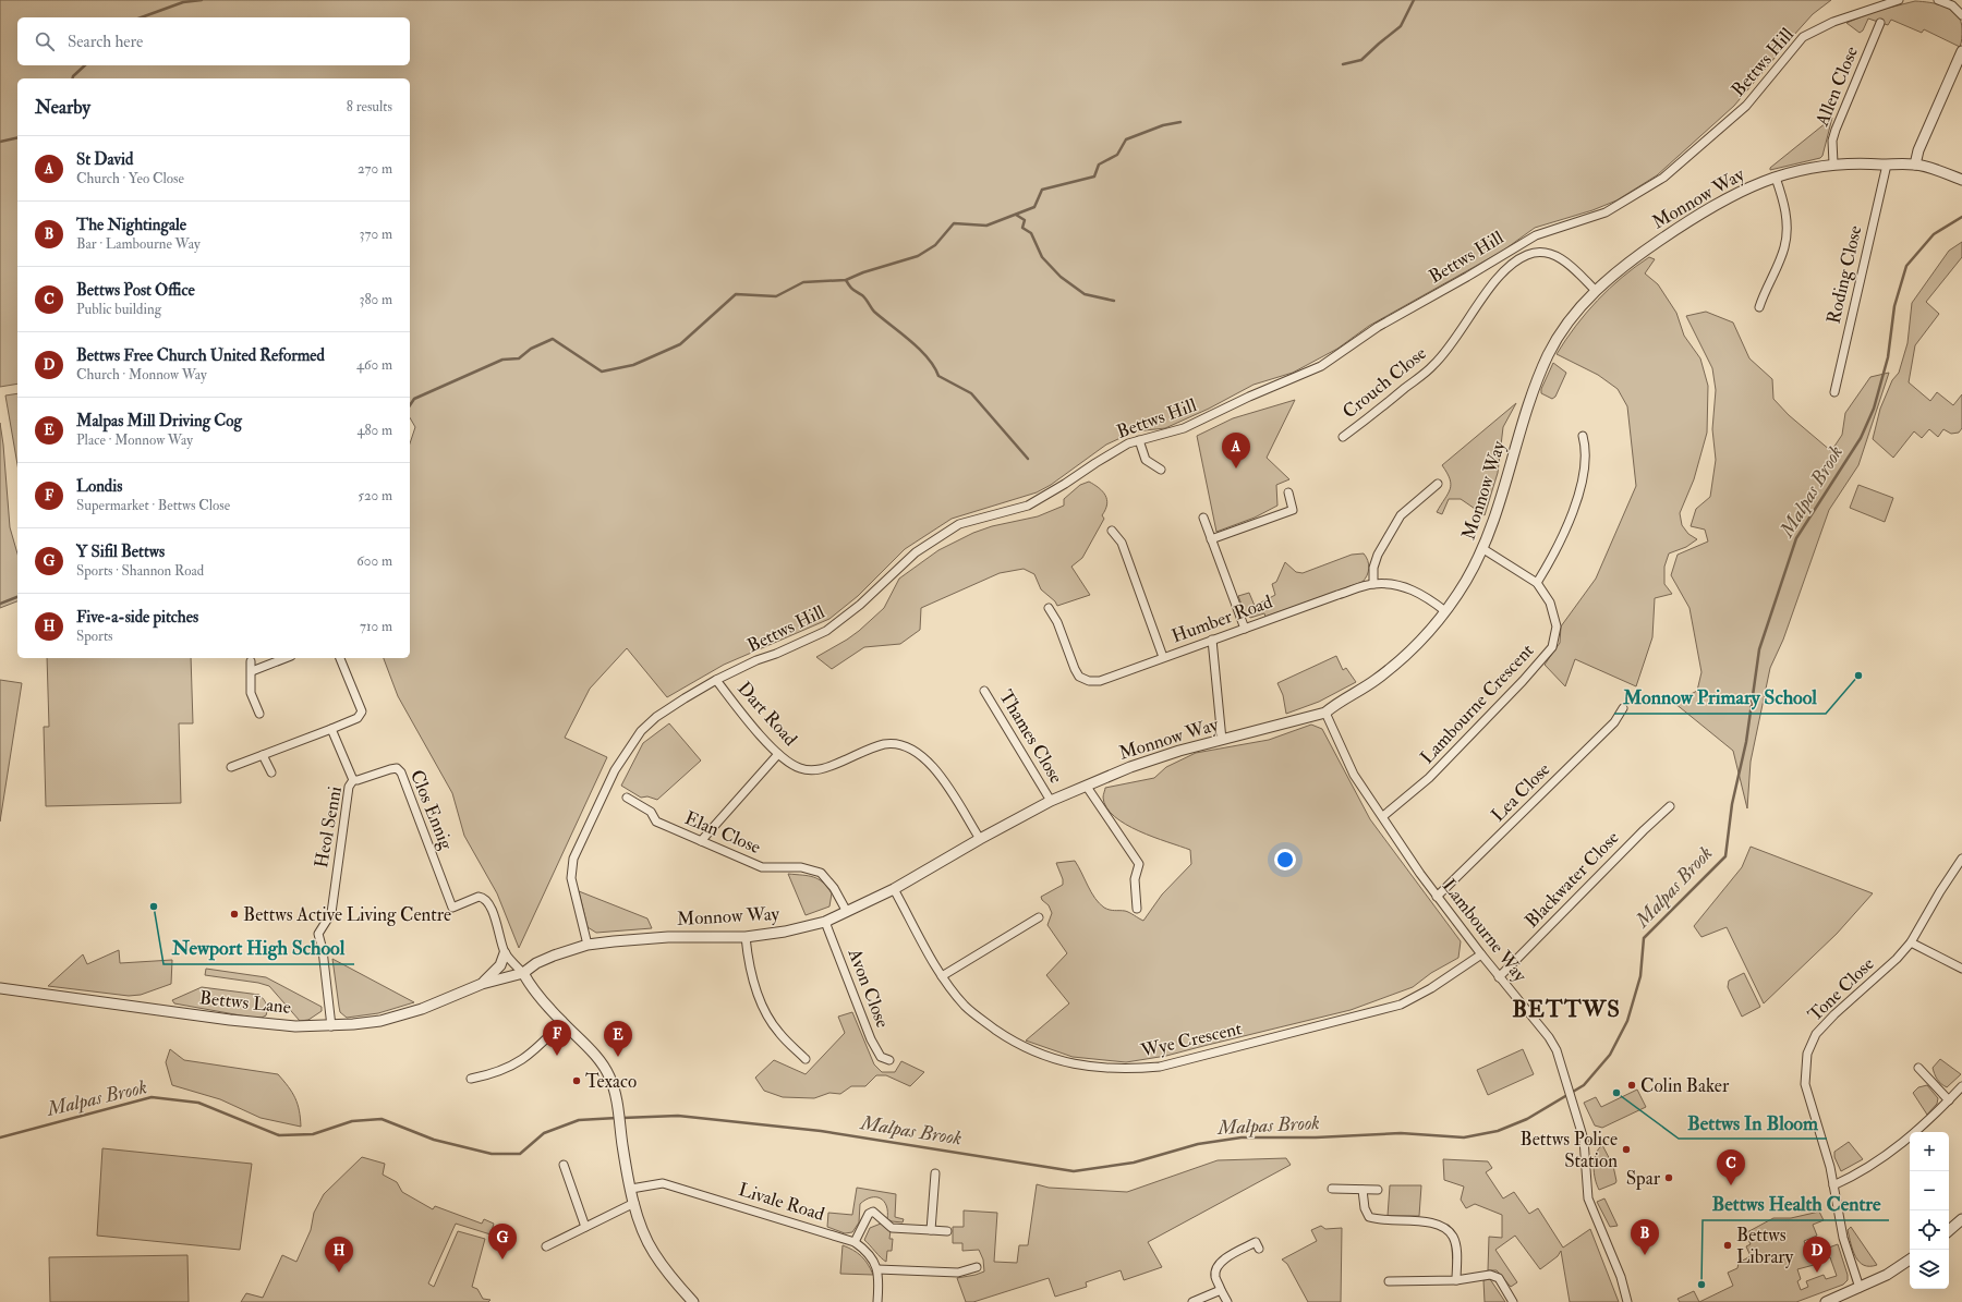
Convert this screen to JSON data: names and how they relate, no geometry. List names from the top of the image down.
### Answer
{
  "streets": {
    "street": [
      "Bettws Hill",
      "Allen Close",
      "Monnow Way",
      "Roding Close",
      "Crouch Close",
      "Humber Road",
      "Lambourne Crescent",
      "Dart Road",
      "Thames Close",
      "Lea Close",
      "Clos Ennig",
      "Heol Senni",
      "Elan Close",
      "Blackwater Close",
      "Lambourne Way",
      "Avon Close",
      "Tone Close",
      "Bettws Lane",
      "Wye Crescent",
      "Livale Road"
    ]
  },
  "crossings": [
    ["Bettws Hill", "Monnow Way"],
    ["Bettws Hill", "Dart Road"],
    ["Allen Close", "Monnow Way"],
    ["Monnow Way", "Roding Close"],
    ["Monnow Way", "Crouch Close"],
    ["Monnow Way", "Humber Road"],
    ["Monnow Way", "Lambourne Crescent"],
    ["Monnow Way", "Dart Road"],
    ["Monnow Way", "Thames Close"],
    ["Monnow Way", "Elan Close"],
    ["Monnow Way", "Lambourne Way"],
    ["Monnow Way", "Avon Close"],
    ["Monnow Way", "Bettws Lane"],
    ["Monnow Way", "Wye Crescent"],
    ["Lambourne Crescent", "Lambourne Way"],
    ["Lea Close", "Lambourne Way"],
    ["Clos Ennig", "Heol Senni"],
    ["Clos Ennig", "Bettws Lane"],
    ["Heol Senni", "Bettws Lane"],
    ["Blackwater Close", "Lambourne Way"],
    ["Lambourne Way", "Wye Crescent"]
  ],
  "districts": ["BETTWS"],
  "water": ["Malpas Brook"],
  "places": [
    "Monnow Primary School",
    "Newport High School",
    "Bettws Active Living Centre",
    "Texaco",
    "Colin Baker",
    "Bettws In Bloom",
    "Bettws Police Station",
    "Spar",
    "Bettws Library",
    "Bettws Health Centre"
  ],
  "page": {
    "search": "Search here",
    "heading": ["Nearby", "8 results"],
    "list": [
      {
        "mark": "A",
        "name": "St David",
        "note": "Church · Yeo Close",
        "value": "270 m"
      },
      {
        "mark": "B",
        "name": "The Nightingale",
        "note": "Bar · Lambourne Way",
        "value": "370 m"
      },
      {
        "mark": "C",
        "name": "Bettws Post Office",
        "note": "Public building",
        "value": "380 m"
      },
      {
        "mark": "D",
        "name": "Bettws Free Church United Reformed",
        "note": "Church · Monnow Way",
        "value": "460 m"
      },
      {
        "mark": "E",
        "name": "Malpas Mill Driving Cog",
        "note": "Place · Monnow Way",
        "value": "480 m"
      },
      {
        "mark": "F",
        "name": "Londis",
        "note": "Supermarket · Bettws Close",
        "value": "520 m"
      },
      {
        "mark": "G",
        "name": "Y Sifil Bettws",
        "note": "Sports · Shannon Road",
        "value": "600 m"
      },
      {
        "mark": "H",
        "name": "Five-a-side pitches",
        "note": "Sports",
        "value": "710 m"
      }
    ],
    "pins": [
      "A",
      "F",
      "E",
      "C",
      "B",
      "G",
      "D",
      "H"
    ],
    "map_buttons": ["+", "−"]
  }
}
